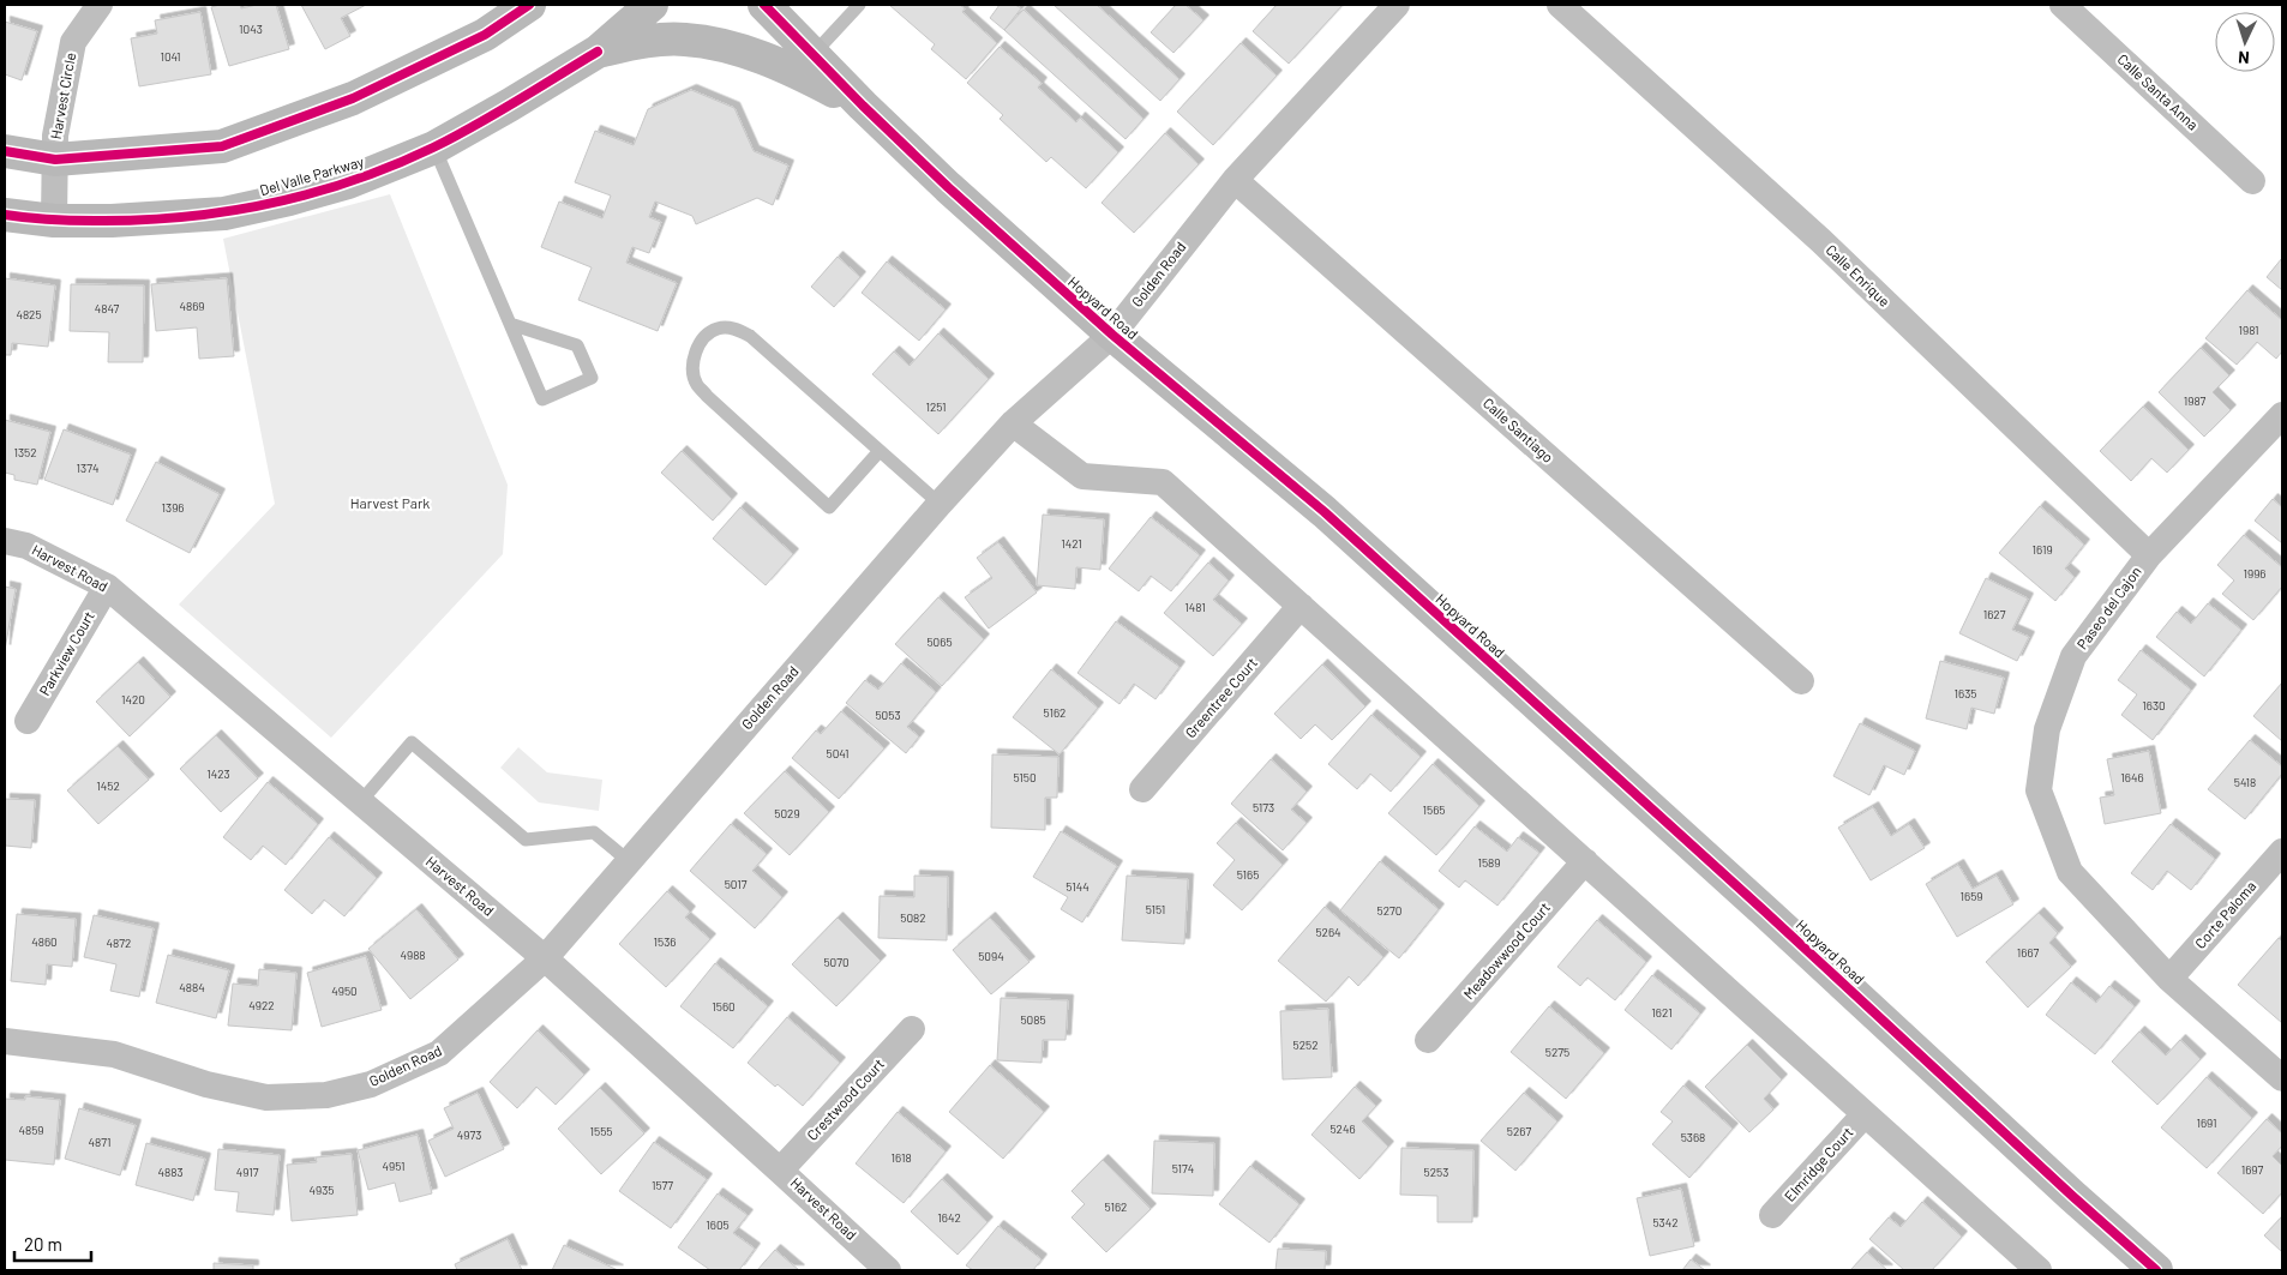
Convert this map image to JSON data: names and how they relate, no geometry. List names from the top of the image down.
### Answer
{
  "streets": {
    "main road": ["Del Valle Parkway", "Hopyard Road"],
    "street": [
      "Calle Santa Anna",
      "Harvest Circle",
      "Golden Road",
      "Calle Enrique",
      "Calle Santiago",
      "Harvest Road",
      "Paseo del Cajon",
      "Parkview Court",
      "Greentree Court",
      "Corte Paloma",
      "Meadowwood Court",
      "Crestwood Court",
      "Elmridge Court"
    ]
  },
  "crossings": [
    ["Harvest Circle", "Del Valle Parkway"],
    ["Golden Road", "Hopyard Road"],
    ["Golden Road", "Calle Santiago"],
    ["Golden Road", "Harvest Road"],
    ["Calle Enrique", "Paseo del Cajon"],
    ["Harvest Road", "Parkview Court"],
    ["Harvest Road", "Crestwood Court"],
    ["Paseo del Cajon", "Corte Paloma"]
  ],
  "parks": ["Harvest Park"],
  "house_numbers": [
    "1043",
    "1041",
    "4869",
    "4847",
    "4825",
    "1981",
    "1987",
    "1251",
    "1352",
    "1374",
    "1396",
    "1421",
    "1619",
    "1996",
    "1481",
    "1627",
    "5065",
    "1635",
    "1420",
    "1630",
    "5162",
    "5053",
    "5041",
    "1423",
    "5150",
    "1646",
    "5418",
    "1452",
    "5173",
    "1565",
    "5029",
    "1589",
    "5165",
    "5017",
    "5144",
    "1659",
    "5151",
    "5270",
    "5082",
    "5264",
    "4860",
    "1536",
    "4872",
    "1667",
    "4988",
    "5094",
    "5070",
    "4884",
    "4950",
    "4922",
    "1560",
    "1621",
    "5085",
    "5252",
    "5275",
    "1691",
    "5246",
    "4859",
    "1555",
    "5267",
    "4973",
    "5368",
    "4871",
    "1618",
    "4951",
    "5174",
    "1697",
    "4883",
    "4917",
    "5253",
    "1577",
    "4935",
    "5162",
    "1642",
    "5342",
    "1605"
  ],
  "scale_bar": "20 m",
  "north": "bottom"
}
